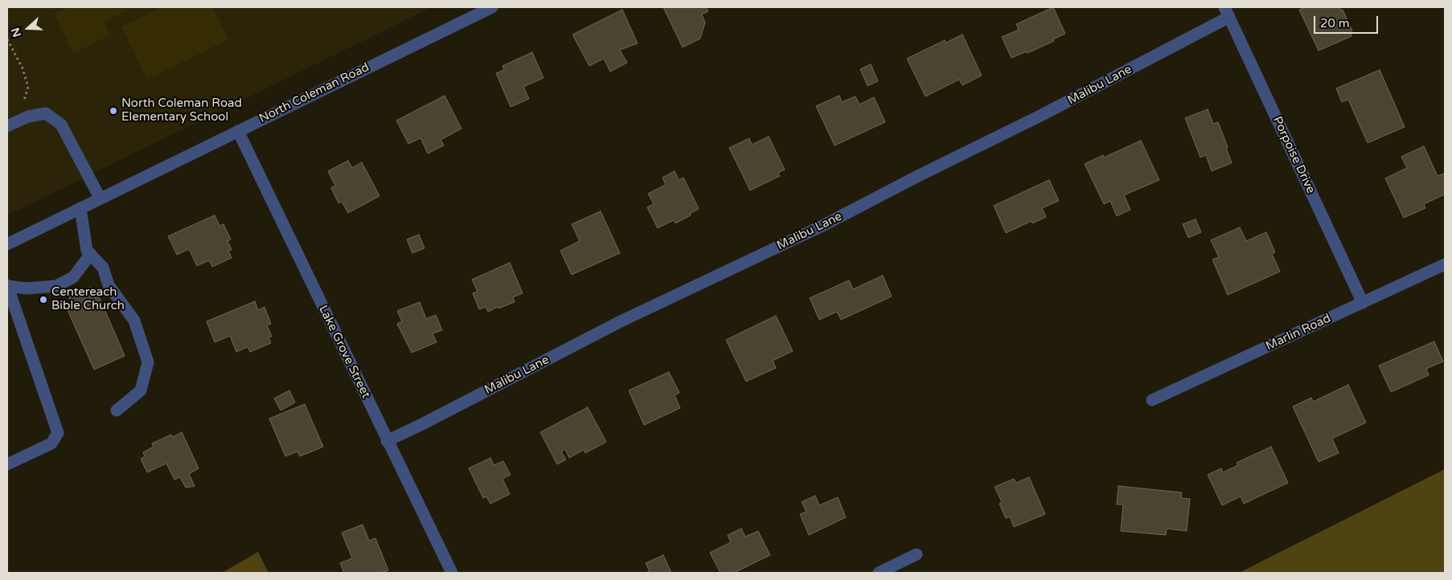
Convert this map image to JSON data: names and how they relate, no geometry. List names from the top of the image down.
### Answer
{
  "streets": {
    "street": [
      "Malibu Lane",
      "North Coleman Road",
      "Porpoise Drive",
      "Marlin Road",
      "Lake Grove Street"
    ]
  },
  "crossings": [
    ["Malibu Lane", "Porpoise Drive"],
    ["Malibu Lane", "Lake Grove Street"],
    ["North Coleman Road", "Lake Grove Street"],
    ["Porpoise Drive", "Marlin Road"]
  ],
  "places": ["North Coleman Road Elementary School", "Centereach Bible Church"],
  "scale_bar": "20 m",
  "north": "left"
}
